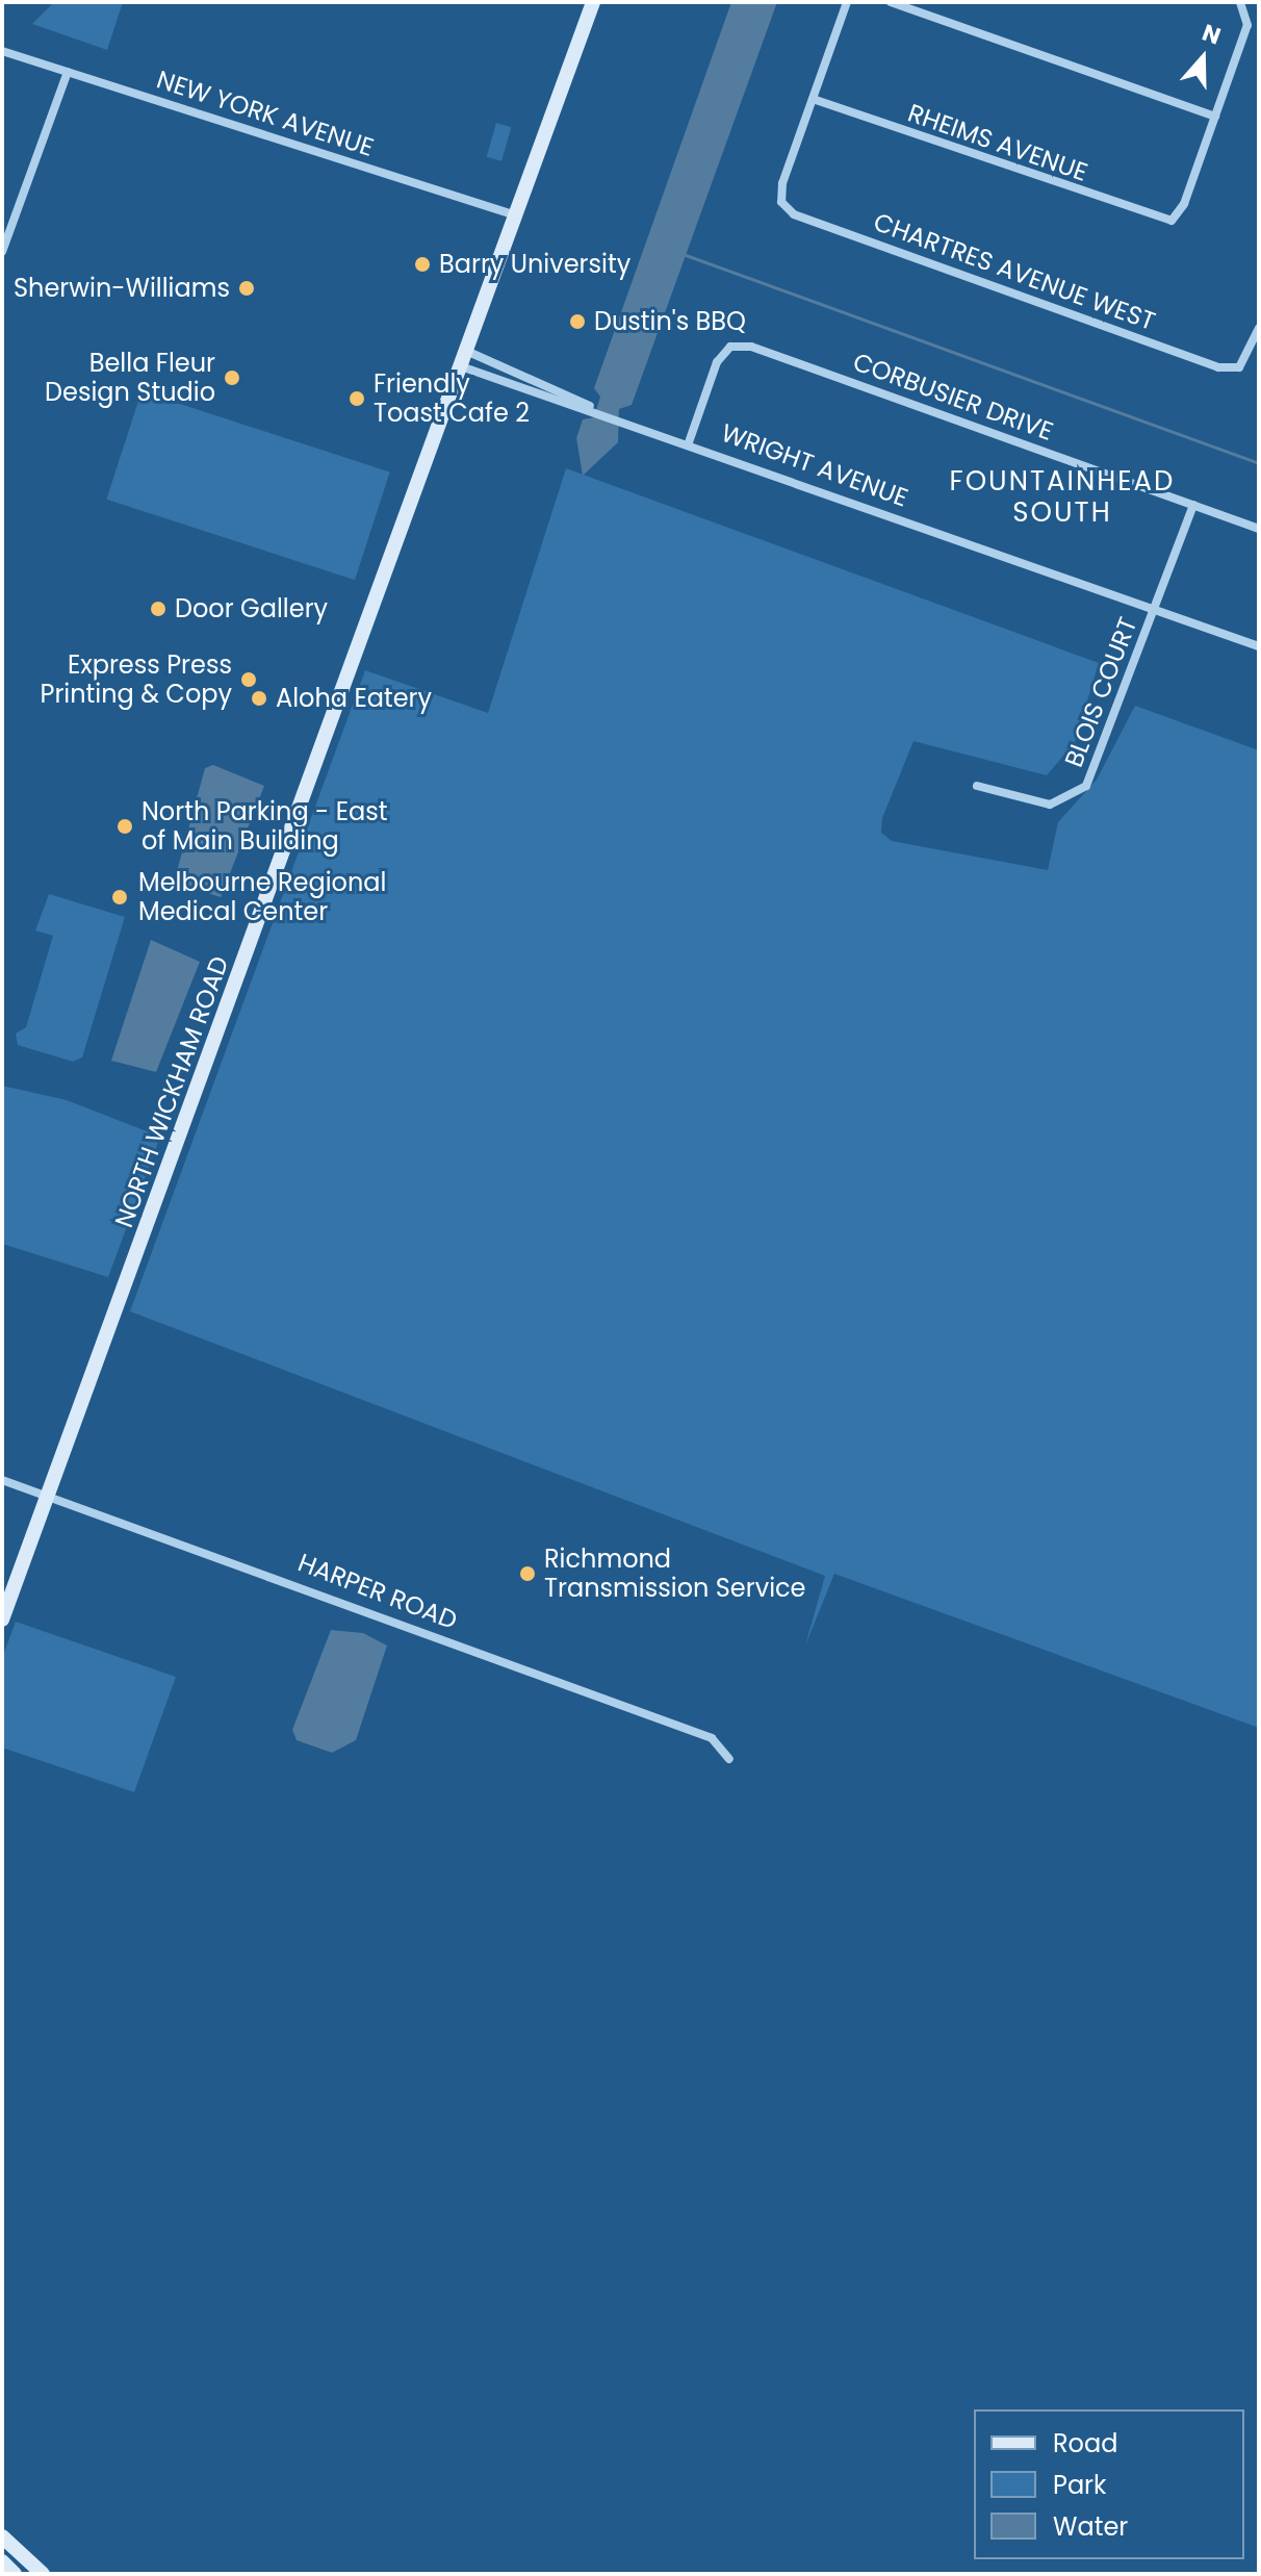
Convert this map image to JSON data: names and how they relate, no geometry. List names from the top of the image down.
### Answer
{
  "streets": {
    "main road": ["NORTH WICKHAM ROAD"],
    "street": [
      "NEW YORK AVENUE",
      "RHEIMS AVENUE",
      "CHARTRES AVENUE WEST",
      "CORBUSIER DRIVE",
      "WRIGHT AVENUE",
      "BLOIS COURT",
      "HARPER ROAD"
    ]
  },
  "crossings": [
    ["NEW YORK AVENUE", "NORTH WICKHAM ROAD"],
    ["RHEIMS AVENUE", "CHARTRES AVENUE WEST"],
    ["CORBUSIER DRIVE", "WRIGHT AVENUE"],
    ["CORBUSIER DRIVE", "BLOIS COURT"],
    ["WRIGHT AVENUE", "BLOIS COURT"],
    ["WRIGHT AVENUE", "NORTH WICKHAM ROAD"],
    ["NORTH WICKHAM ROAD", "HARPER ROAD"]
  ],
  "districts": ["FOUNTAINHEAD SOUTH"],
  "places": [
    "Barry University",
    "Sherwin-Williams",
    "Dustin's BBQ",
    "Bella Fleur Design Studio",
    "Friendly Toast Cafe 2",
    "Door Gallery",
    "Express Press Printing & Copy",
    "Aloha Eatery",
    "North Parking - East of Main Building",
    "Melbourne Regional Medical Center",
    "Richmond Transmission Service"
  ],
  "legend": ["Road", "Park", "Water"],
  "north": "top"
}
